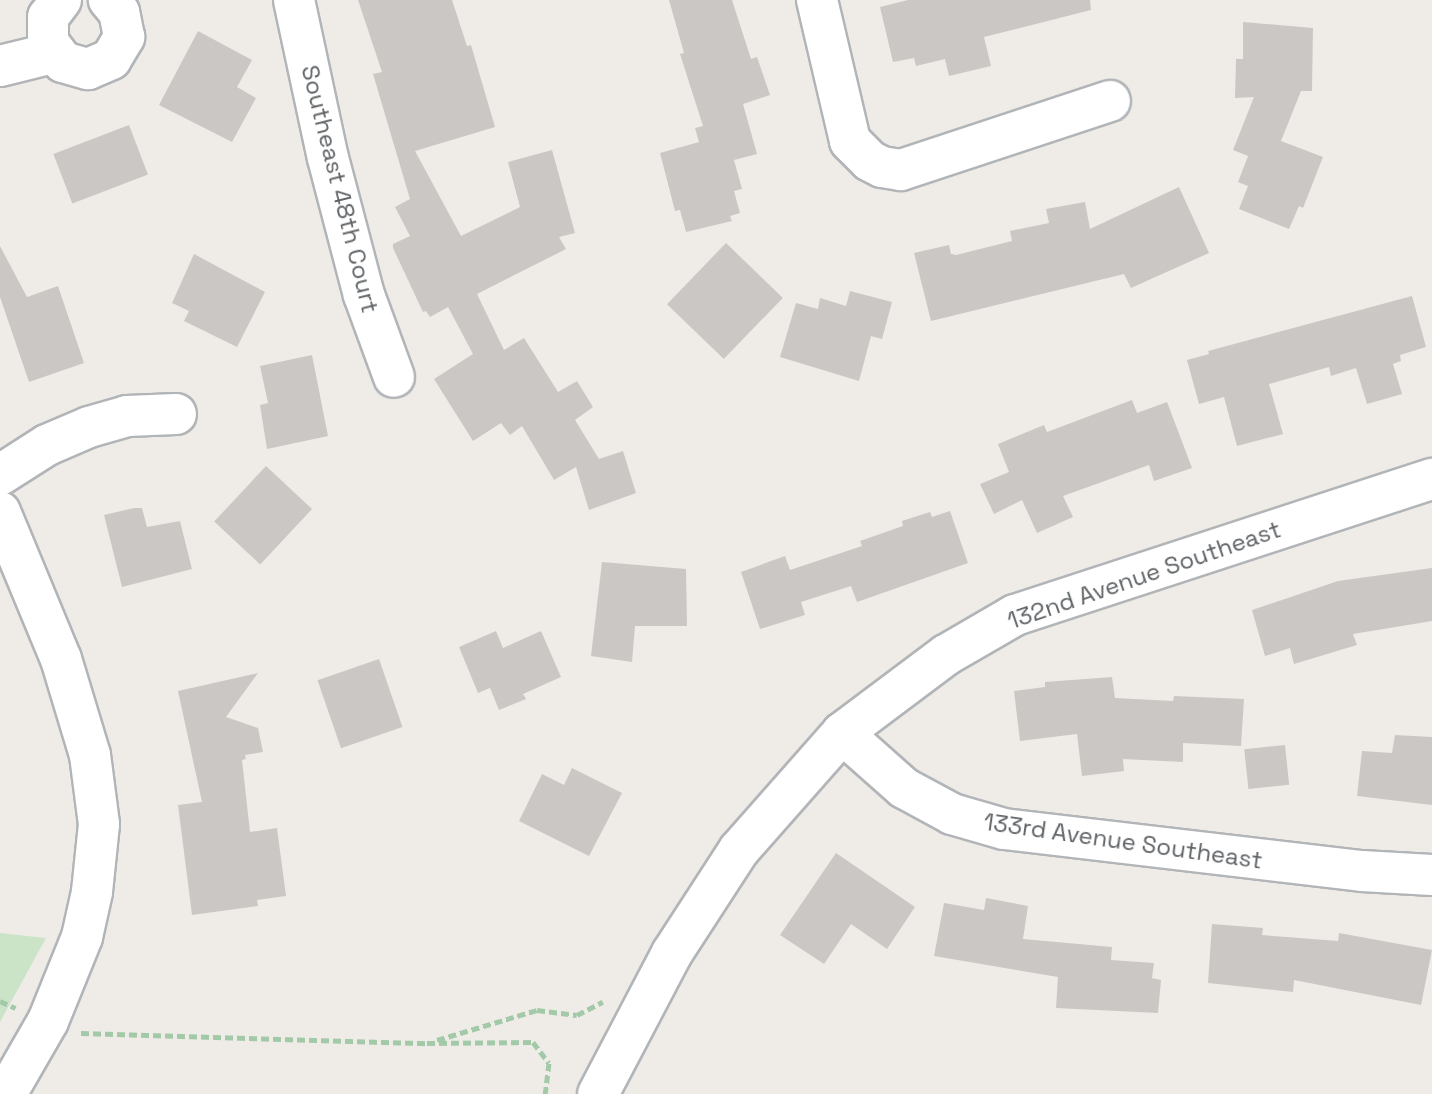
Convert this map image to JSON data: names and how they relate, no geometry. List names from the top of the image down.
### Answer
{
  "streets": {
    "street": ["Southeast 48th Court", "132nd Avenue Southeast", "133rd Avenue Southeast"]
  },
  "crossings": [
    ["132nd Avenue Southeast", "133rd Avenue Southeast"]
  ]
}
